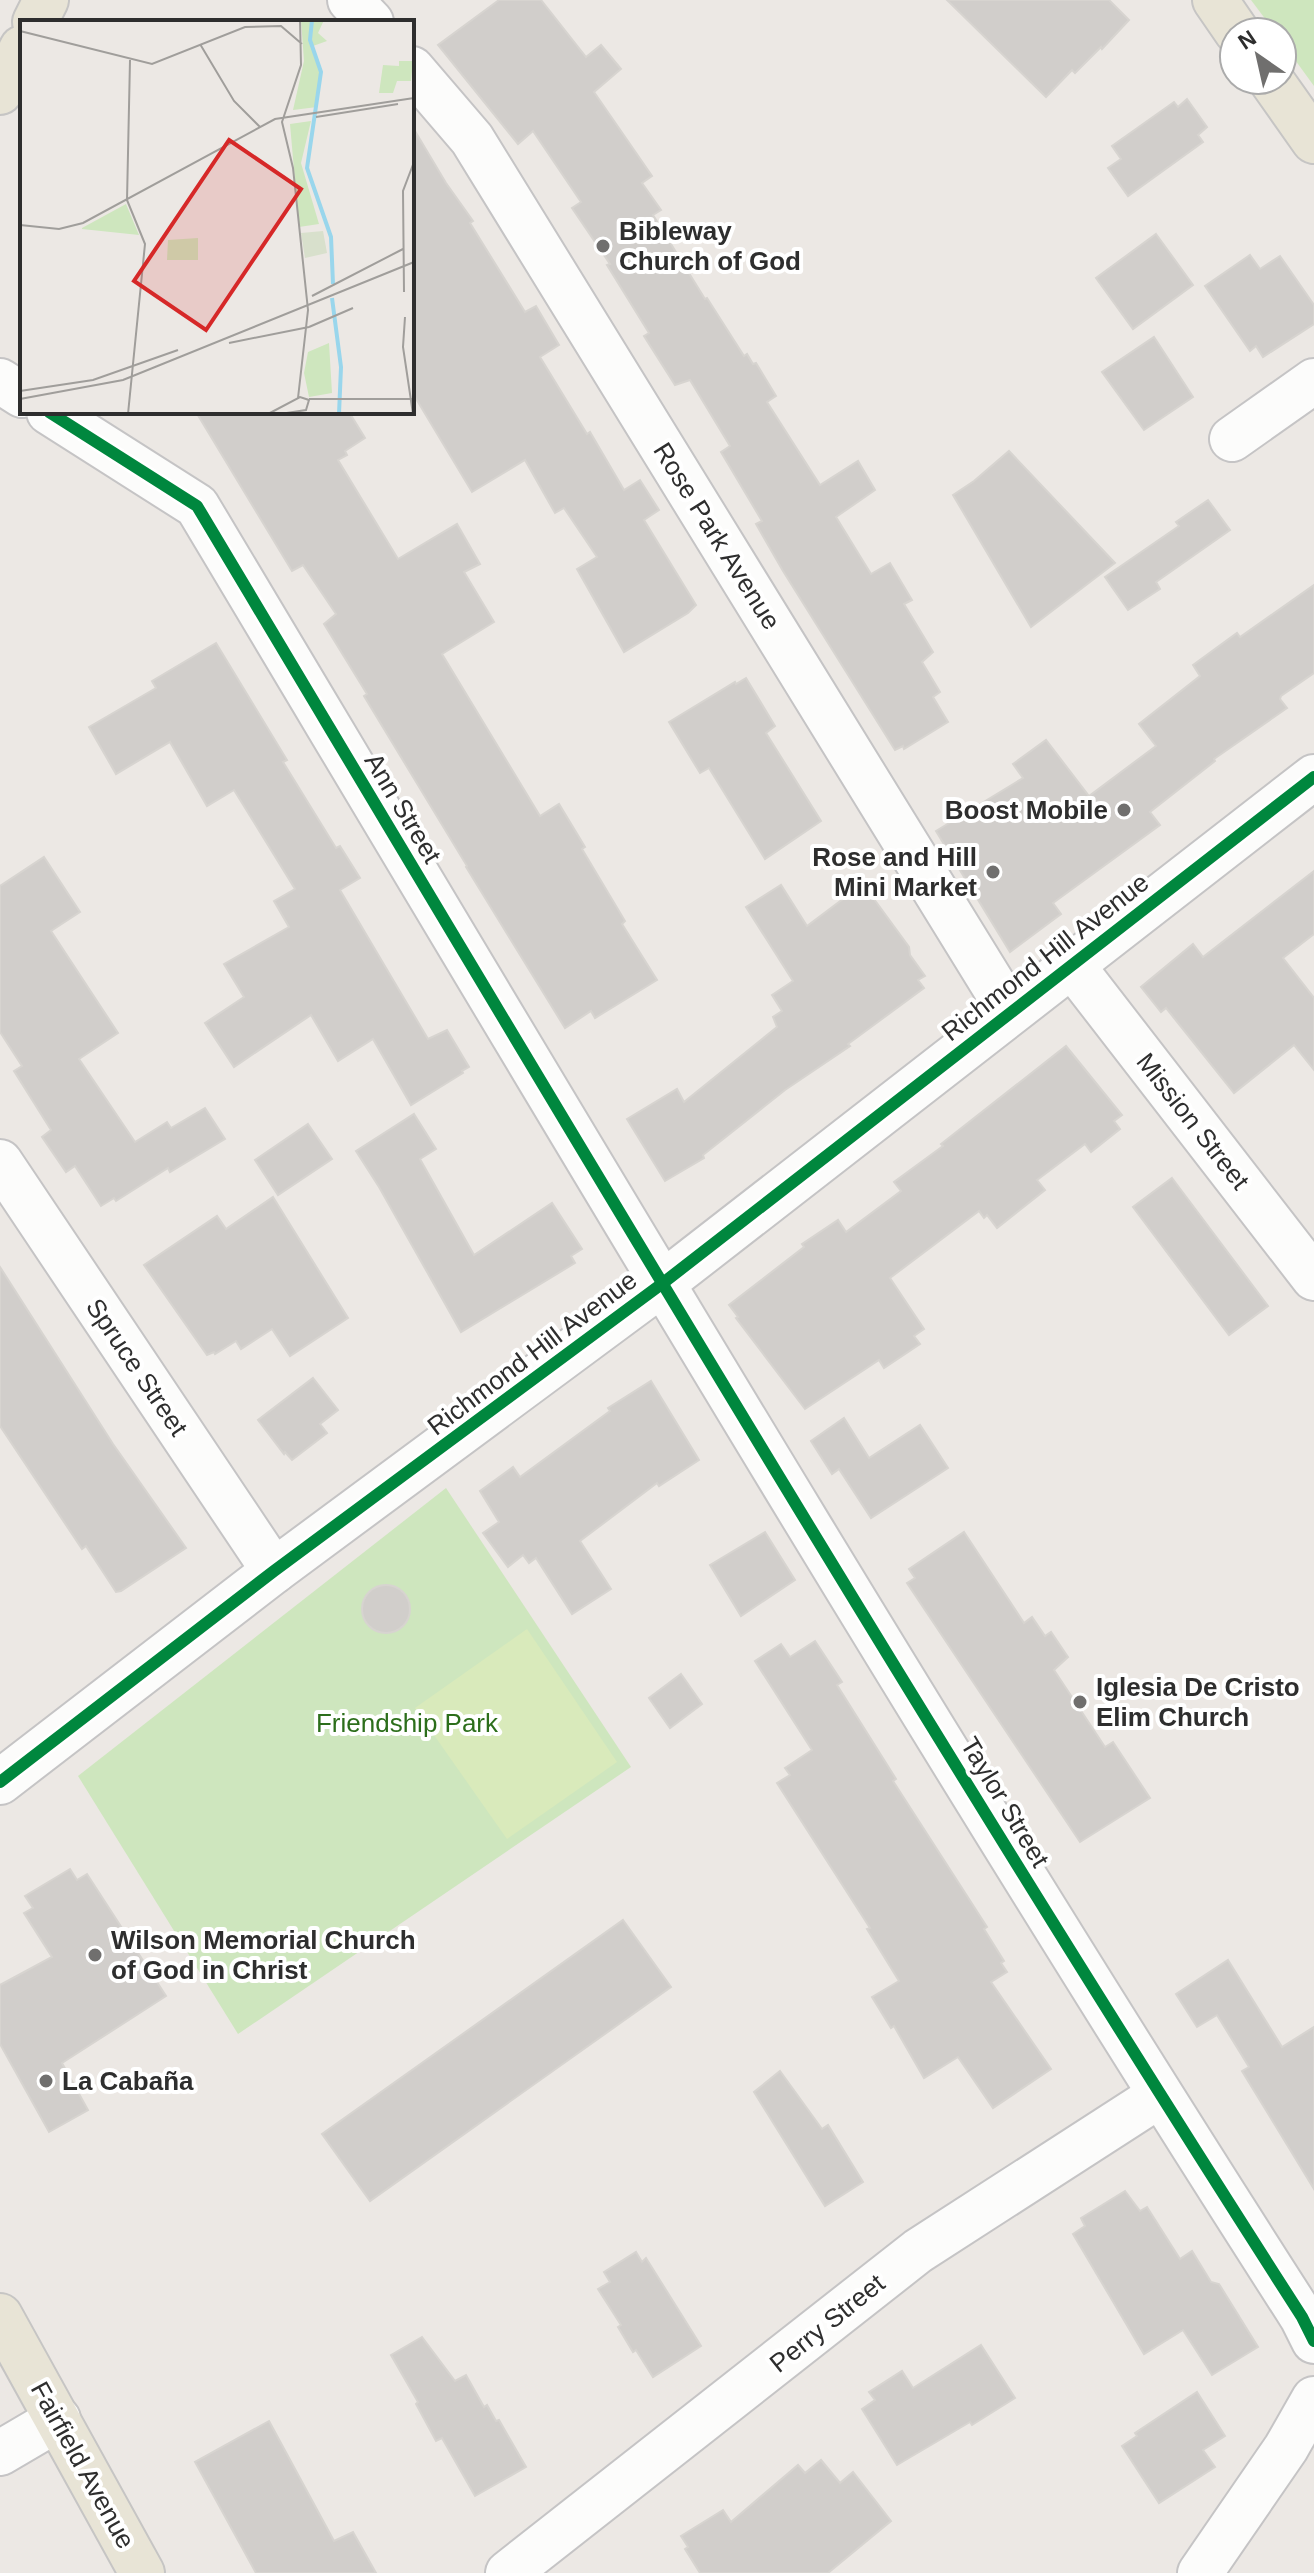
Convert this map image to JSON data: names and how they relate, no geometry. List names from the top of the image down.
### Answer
{
  "streets": {
    "main road": ["Fairfield Avenue"],
    "street": [
      "Rose Park Avenue",
      "Ann Street",
      "Richmond Hill Avenue",
      "Mission Street",
      "Spruce Street",
      "Taylor Street",
      "Perry Street"
    ]
  },
  "crossings": [
    ["Rose Park Avenue", "Richmond Hill Avenue"],
    ["Ann Street", "Richmond Hill Avenue"],
    ["Ann Street", "Taylor Street"],
    ["Richmond Hill Avenue", "Mission Street"],
    ["Richmond Hill Avenue", "Spruce Street"],
    ["Richmond Hill Avenue", "Taylor Street"],
    ["Taylor Street", "Perry Street"]
  ],
  "parks": ["Friendship Park"],
  "places": [
    "Bibleway Church of God",
    "Boost Mobile",
    "Rose and Hill Mini Market",
    "Iglesia De Cristo Elim Church",
    "Wilson Memorial Church of God in Christ",
    "La Cabaña"
  ],
  "north": "top left"
}
